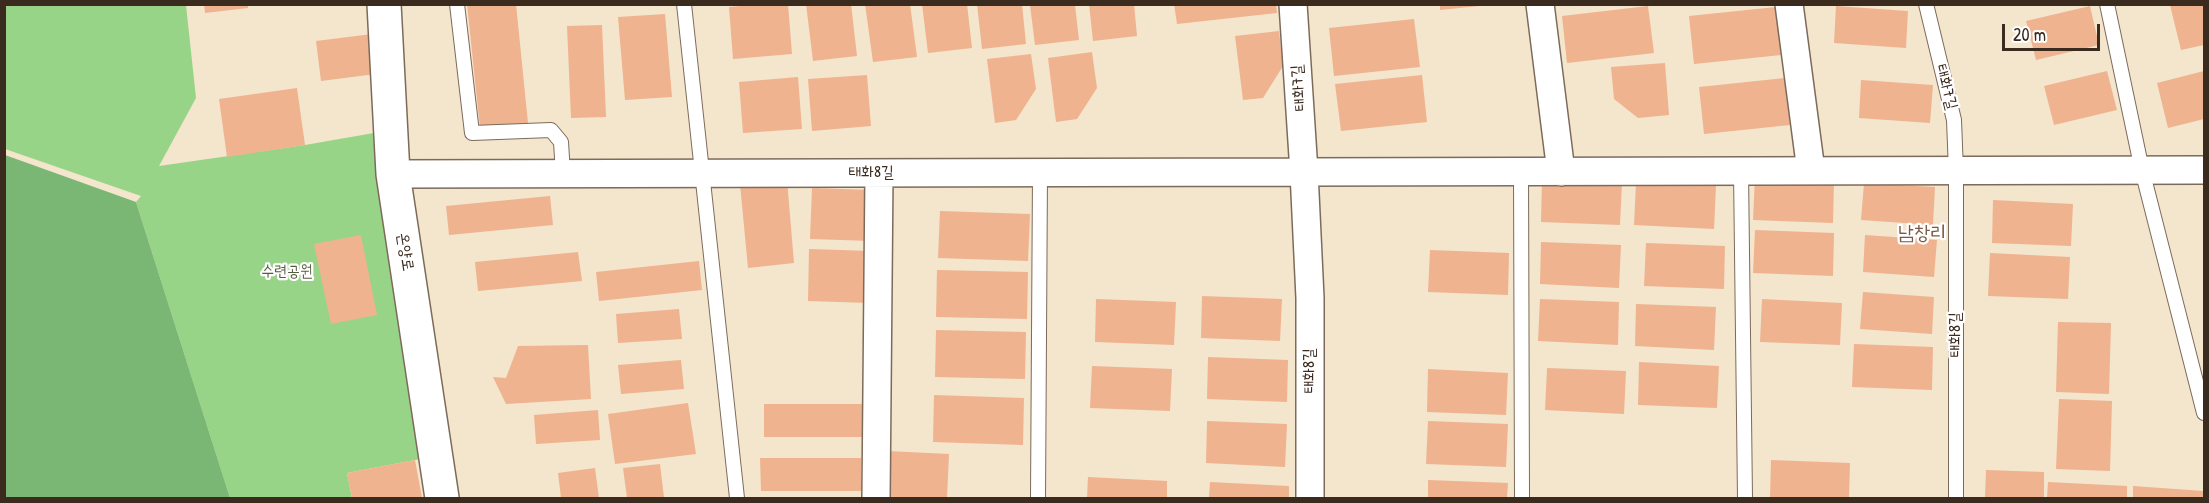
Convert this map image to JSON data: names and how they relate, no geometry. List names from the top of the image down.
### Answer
{
  "streets": {
    "main road": ["온양로"],
    "street": ["태화7길", "태화8길"]
  },
  "crossings": [
    ["태화7길", "태화8길"],
    ["태화8길", "온양로"]
  ],
  "districts": ["남창리"],
  "parks": ["수련공원"],
  "scale_bar": "20 m"
}
